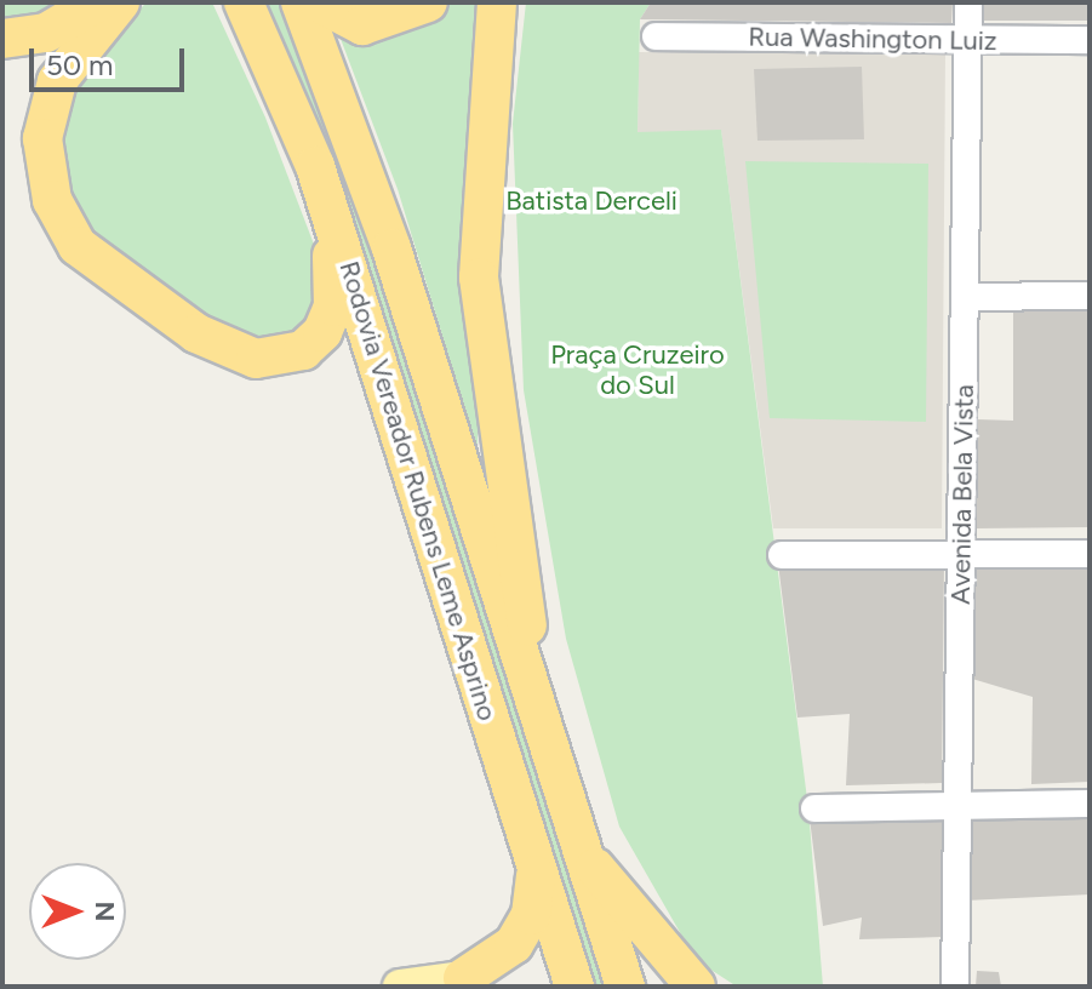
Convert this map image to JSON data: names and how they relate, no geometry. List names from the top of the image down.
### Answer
{
  "streets": {
    "highway": ["Rodovia Vereador Rubens Leme Asprino"],
    "street": ["Rua Washington Luiz", "Avenida Bela Vista"]
  },
  "crossings": [
    ["Rua Washington Luiz", "Avenida Bela Vista"]
  ],
  "parks": ["Batista Derceli", "Praça Cruzeiro do Sul"],
  "scale_bar": "50 m",
  "north": "right"
}
